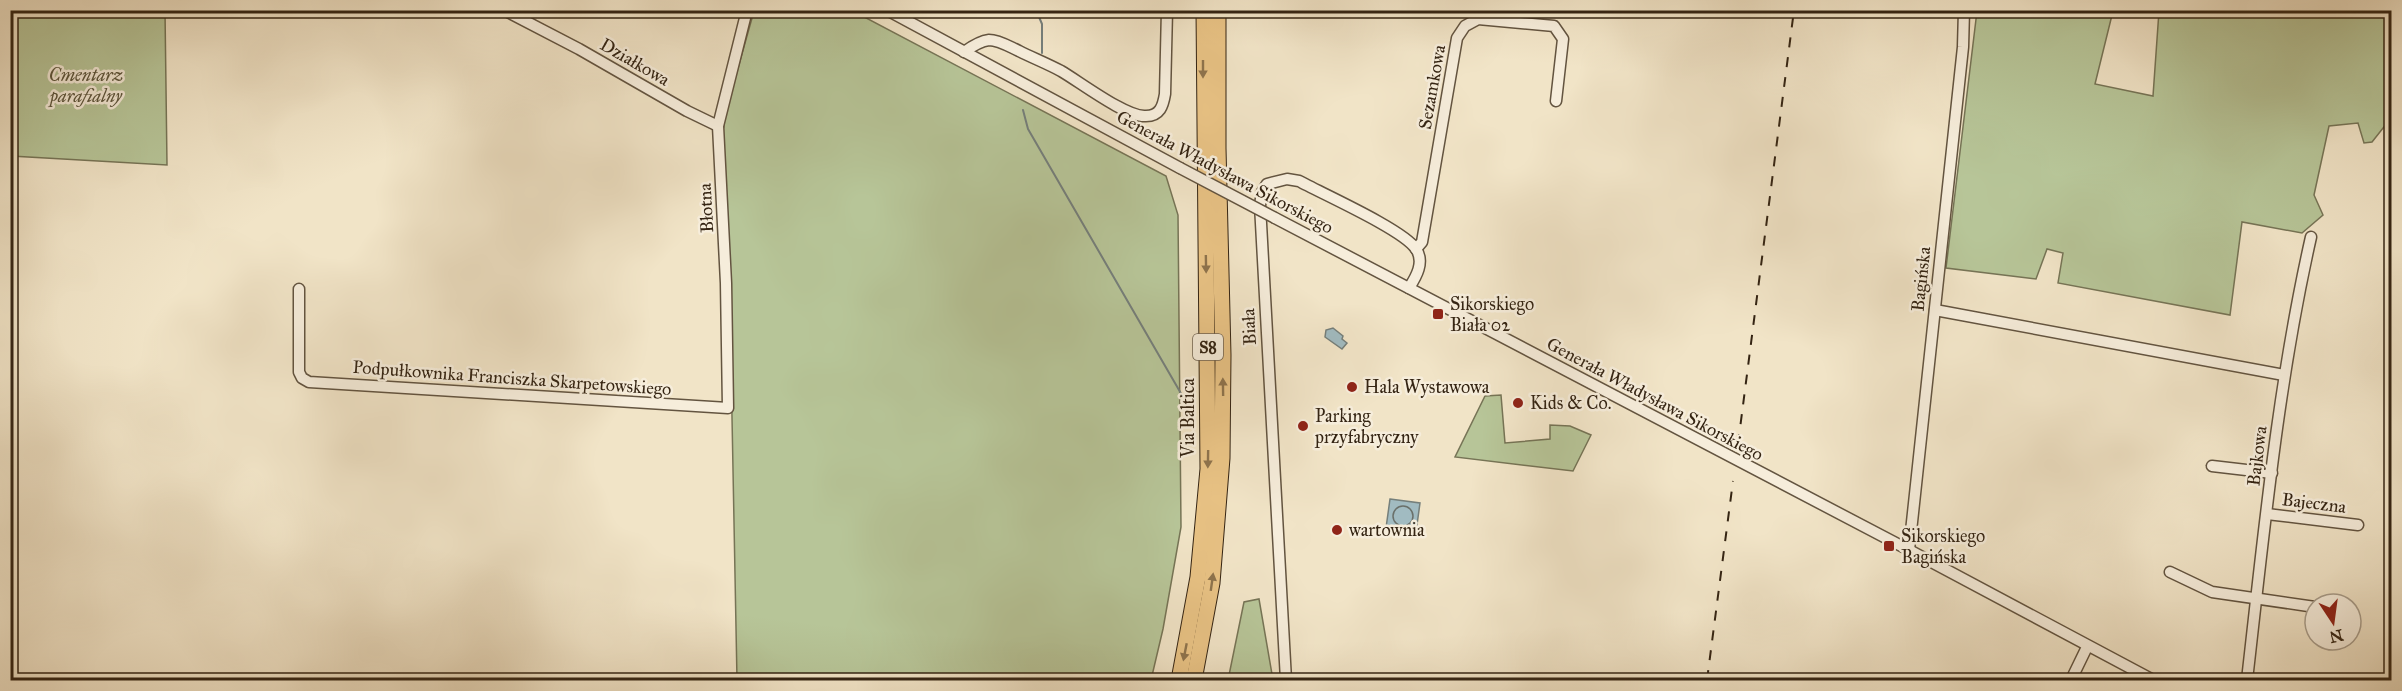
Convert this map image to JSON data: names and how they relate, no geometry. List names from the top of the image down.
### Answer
{
  "streets": {
    "highway": ["S8", "Via Baltica"],
    "street": [
      "Działkowa",
      "Sezamkowa",
      "Generała Władysława Sikorskiego",
      "Błotna",
      "Bagińska",
      "Biała",
      "Podpułkownika Franciszka Skarpetowskiego",
      "Bajkowa",
      "Bajeczna"
    ]
  },
  "crossings": [
    ["Działkowa", "Błotna"],
    ["Sezamkowa", "Biała"],
    ["Generała Władysława Sikorskiego", "Bagińska"],
    ["Błotna", "Podpułkownika Franciszka Skarpetowskiego"],
    ["Bajkowa", "Bajeczna"]
  ],
  "parks": ["Cmentarz parafialny"],
  "places": {
    "transit": ["Sikorskiego Biała 02", "Sikorskiego Bagińska"],
    "other": [
      "Hala Wystawowa",
      "Kids & Co.",
      "Parking przyfabryczny",
      "wartownia"
    ]
  },
  "north": "bottom"
}
